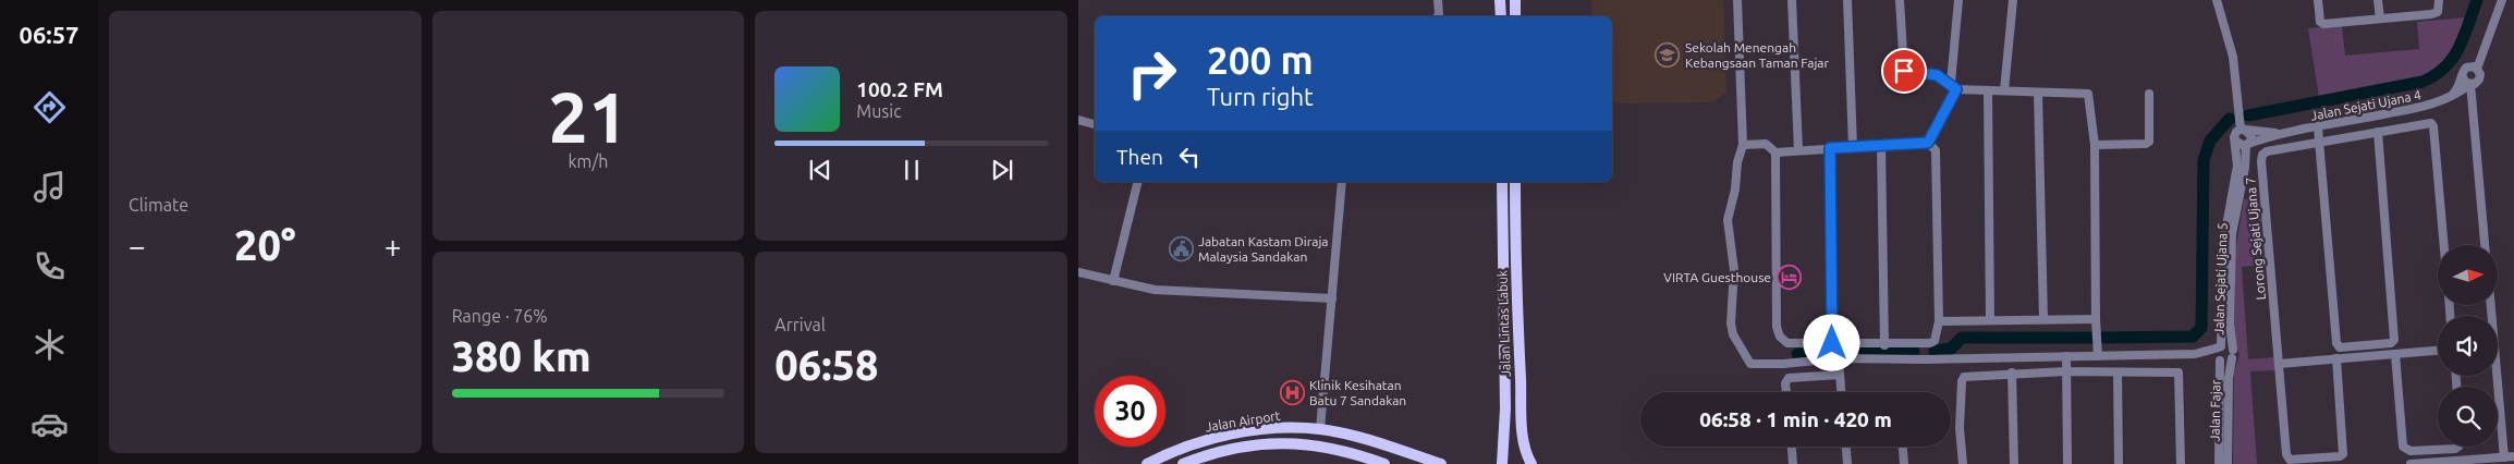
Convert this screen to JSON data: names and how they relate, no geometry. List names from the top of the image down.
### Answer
{
  "streets": {
    "main road": ["Jalan Lintas Labuk", "Jalan Airport"],
    "street": [
      "Jalan Sejati Ujana 4",
      "Lorong Sejati Ujana 7",
      "Jalan Sejati Ujana 5",
      "Jalan Fajar"
    ]
  },
  "crossings": [
    ["Jalan Sejati Ujana 4", "Jalan Sejati Ujana 5"],
    ["Jalan Sejati Ujana 5", "Jalan Fajar"]
  ],
  "places": {
    "school or university": ["Sekolah Menengah Kebangsaan Taman Fajar"],
    "public building": ["Jabatan Kastam Diraja Malaysia Sandakan"],
    "hotel": ["VIRTA Guesthouse"],
    "hospital": ["Klinik Kesihatan Batu 7 Sandakan"]
  },
  "north": "right",
  "page": {
    "tabs": "06:57",
    "tile": [
      "Climate",
      ["21", "km/h"],
      ["Range · 76%", "380 km"],
      ["Arrival", "06:58"]
    ],
    "turn": ["200 m", "Turn right"],
    "song": ["100.2 FM", "Music"],
    "then": "Then",
    "heat": ["−", "20°", "+"],
    "limit": "30",
    "trip": "06:58 · 1 min · 420 m"
  }
}
